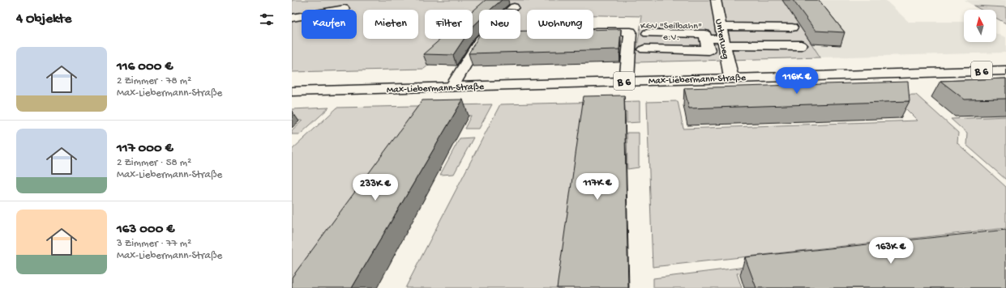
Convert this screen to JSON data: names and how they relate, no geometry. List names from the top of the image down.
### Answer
{
  "streets": {
    "main road": ["Unterweg", "B 6", "Max-Liebermann-Straße"]
  },
  "crossings": [
    ["Unterweg", "Max-Liebermann-Straße"]
  ],
  "parks": ["KGV \"Seilbahn\" e.V."],
  "north": "top",
  "page": {
    "heading": "4 Objekte",
    "chip": [
      "Kaufen",
      "Mieten",
      "Filter",
      "Neu",
      "Wohnung"
    ],
    "list": [
      {
        "name": "116 000 €",
        "note": "2 Zimmer · 78 m² · Max-Liebermann-Straße"
      },
      {
        "name": "117 000 €",
        "note": "2 Zimmer · 58 m² · Max-Liebermann-Straße"
      },
      {
        "name": "163 000 €",
        "note": "3 Zimmer · 77 m² · Max-Liebermann-Straße"
      }
    ],
    "price": [
      "116K €",
      "117K €",
      "233K €",
      "163K €"
    ]
  }
}
